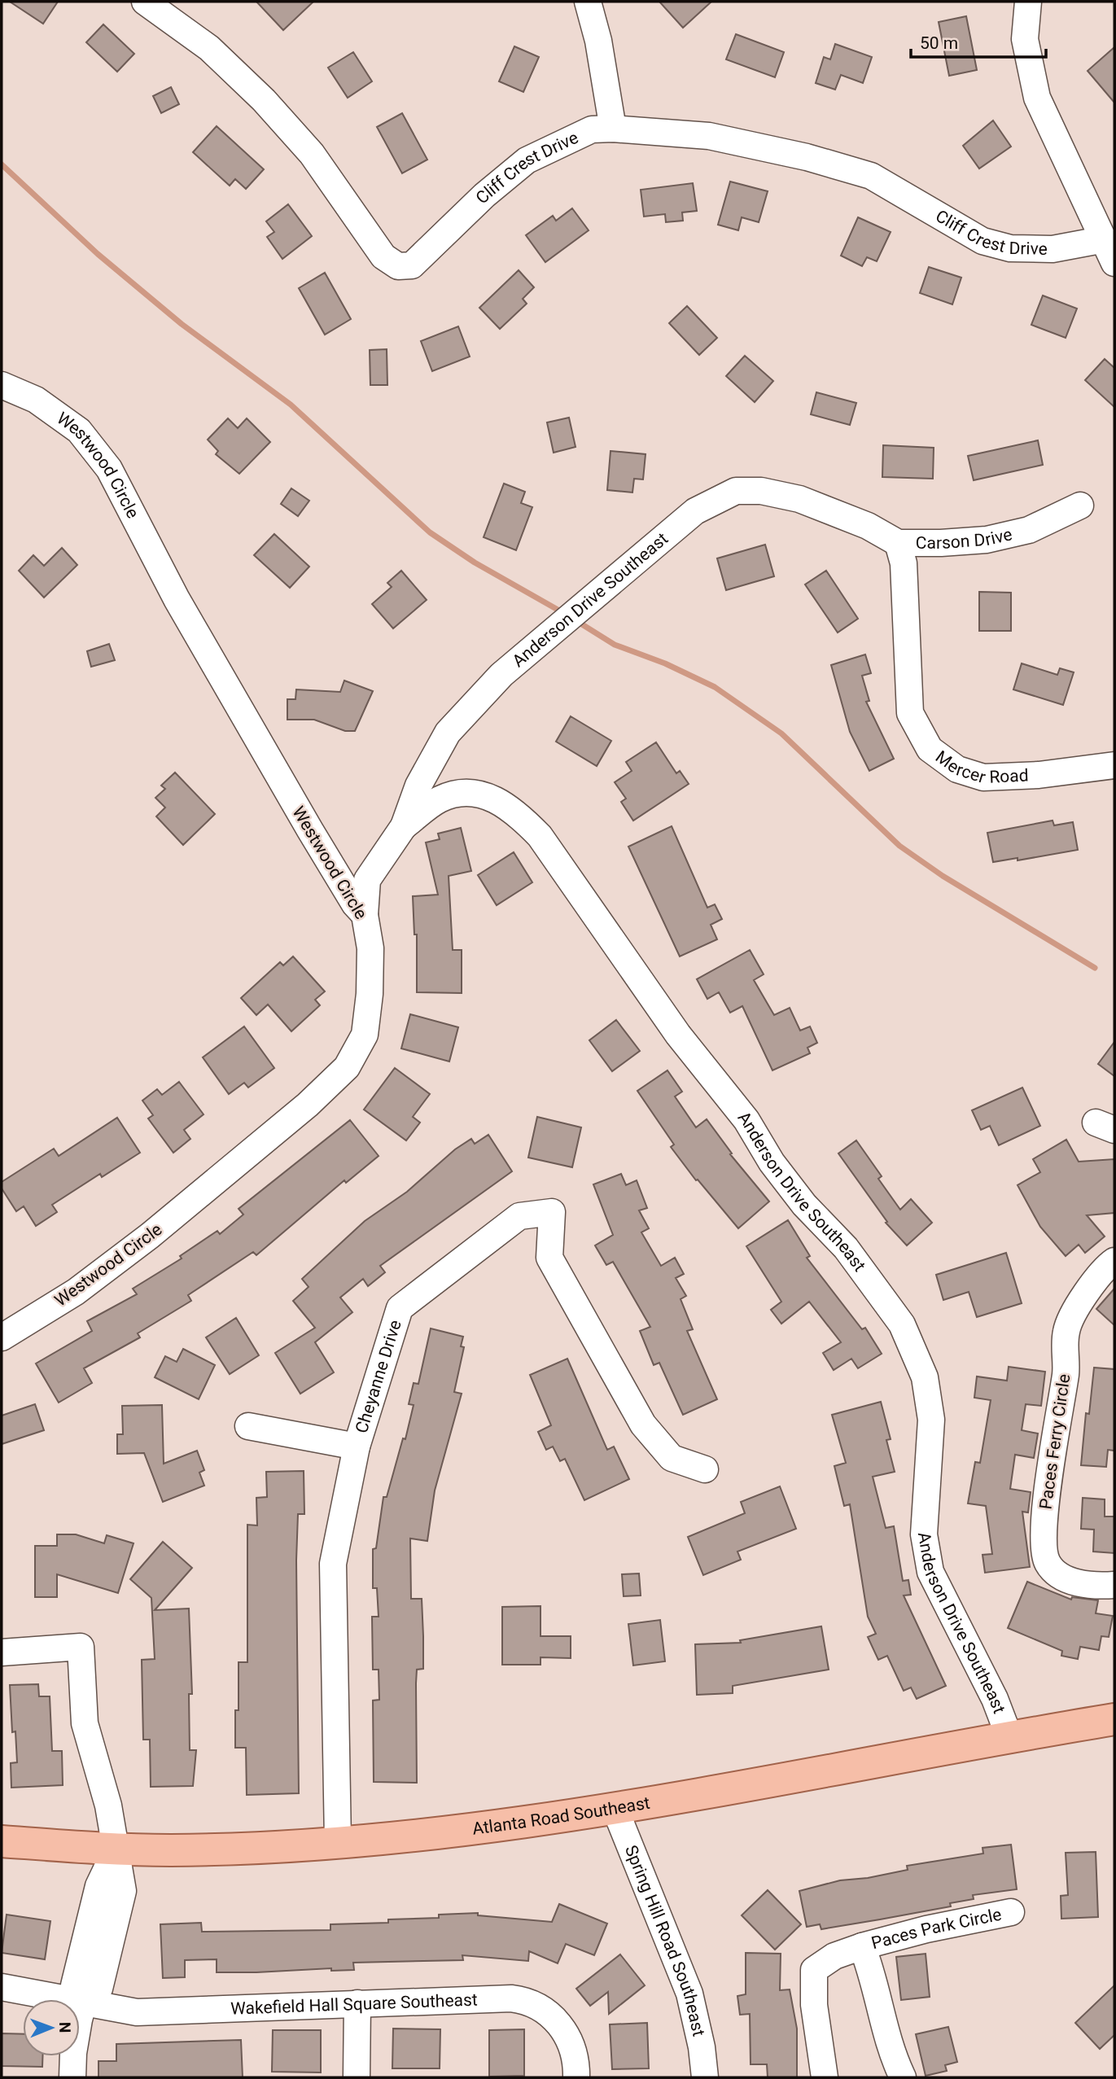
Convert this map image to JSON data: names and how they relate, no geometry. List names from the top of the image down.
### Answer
{
  "streets": {
    "main road": ["Atlanta Road Southeast"],
    "street": [
      "Cliff Crest Drive",
      "Westwood Circle",
      "Carson Drive",
      "Anderson Drive Southeast",
      "Mercer Road",
      "Cheyanne Drive",
      "Paces Ferry Circle",
      "Paces Park Circle",
      "Spring Hill Road Southeast",
      "Wakefield Hall Square Southeast"
    ]
  },
  "crossings": [
    ["Westwood Circle", "Anderson Drive Southeast"],
    ["Carson Drive", "Anderson Drive Southeast"],
    ["Carson Drive", "Mercer Road"],
    ["Anderson Drive Southeast", "Atlanta Road Southeast"],
    ["Cheyanne Drive", "Atlanta Road Southeast"],
    ["Atlanta Road Southeast", "Spring Hill Road Southeast"]
  ],
  "scale_bar": "50 m",
  "north": "right"
}
